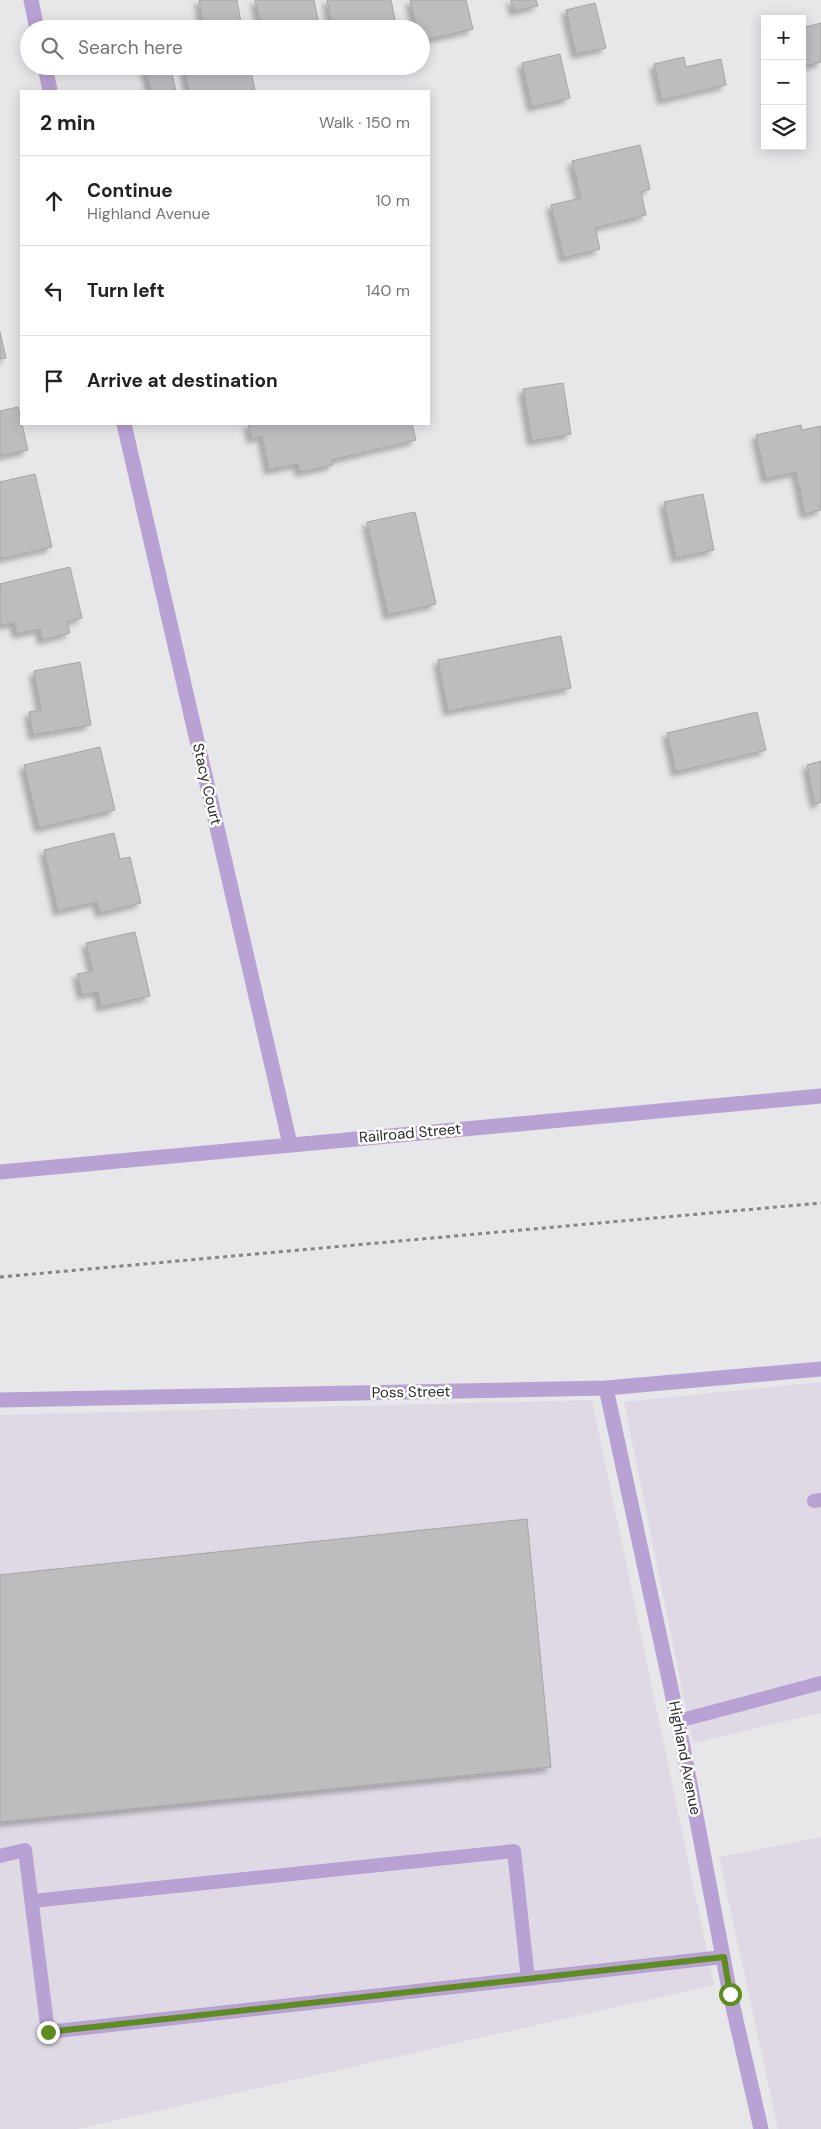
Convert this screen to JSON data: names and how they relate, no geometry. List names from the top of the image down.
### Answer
{
  "streets": {
    "street": [
      "Stacy Court",
      "Railroad Street",
      "Poss Street",
      "Highland Avenue"
    ]
  },
  "crossings": [
    ["Stacy Court", "Railroad Street"],
    ["Poss Street", "Highland Avenue"]
  ],
  "page": {
    "map_buttons": ["+", "−"],
    "search": "Search here",
    "heading": ["2 min", "Walk · 150 m"],
    "list": [
      ["Continue", "Highland Avenue", "10 m"],
      ["Turn left", "140 m"],
      "Arrive at destination"
    ]
  }
}
